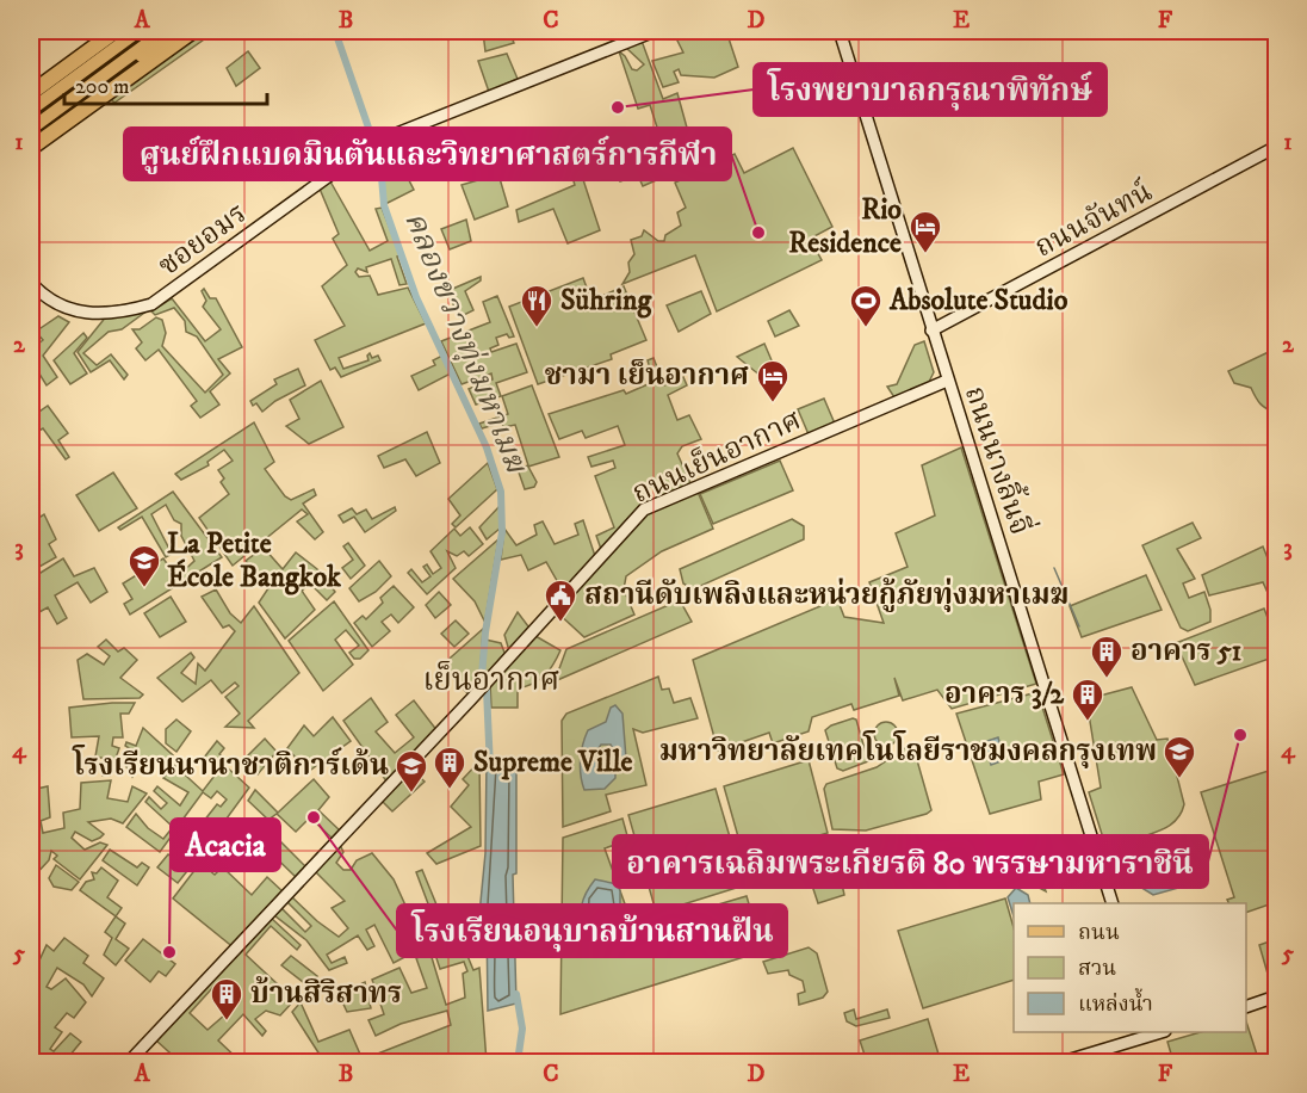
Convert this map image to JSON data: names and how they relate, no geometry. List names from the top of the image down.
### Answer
{
  "streets": {
    "street": [
      "ถนนจันทน์",
      "ซอยอมร",
      "ถนนเย็นอากาศ",
      "ถนนนางลิ้นจี่"
    ]
  },
  "crossings": [
    ["ถนนจันทน์", "ถนนนางลิ้นจี่"],
    ["ถนนเย็นอากาศ", "ถนนนางลิ้นจี่"]
  ],
  "districts": ["เย็นอากาศ"],
  "water": ["คลองขวางทุ่งมหาเมฆ"],
  "places": {
    "other": [
      "โรงพยาบาลกรุณาพิทักษ์",
      "ศูนย์ฝึกแบดมินตันและวิทยาศาสตร์การกีฬา",
      "อาคารเฉลิมพระเกียรติ 80 พรรษามหาราชินี",
      "โรงเรียนอนุบาลบ้านสานฝัน",
      "Acacia"
    ],
    "hotel": ["Rio Residence", "ชามา เย็นอากาศ"],
    "restaurant": ["Sühring"],
    "sports": ["Absolute Studio"],
    "school or university": ["La Petite École Bangkok", "มหาวิทยาลัยเทคโนโลยีราชมงคลกรุงเทพ", "โรงเรียนนานาชาติการ์เด้น"],
    "public building": ["สถานีดับเพลิงและหน่วยกู้ภัยทุ่งมหาเมฆ"],
    "building": [
      "อาคาร 51",
      "อาคาร 3/2",
      "Supreme Ville",
      "บ้านสิริสาทร"
    ]
  },
  "legend": ["ถนน", "สวน", "แหล่งน้ำ"],
  "scale_bar": "200 m",
  "grid": {
    "columns": [
      "A",
      "B",
      "C",
      "D",
      "E",
      "F"
    ],
    "rows": [
      "1",
      "2",
      "3",
      "4",
      "5"
    ]
  }
}
